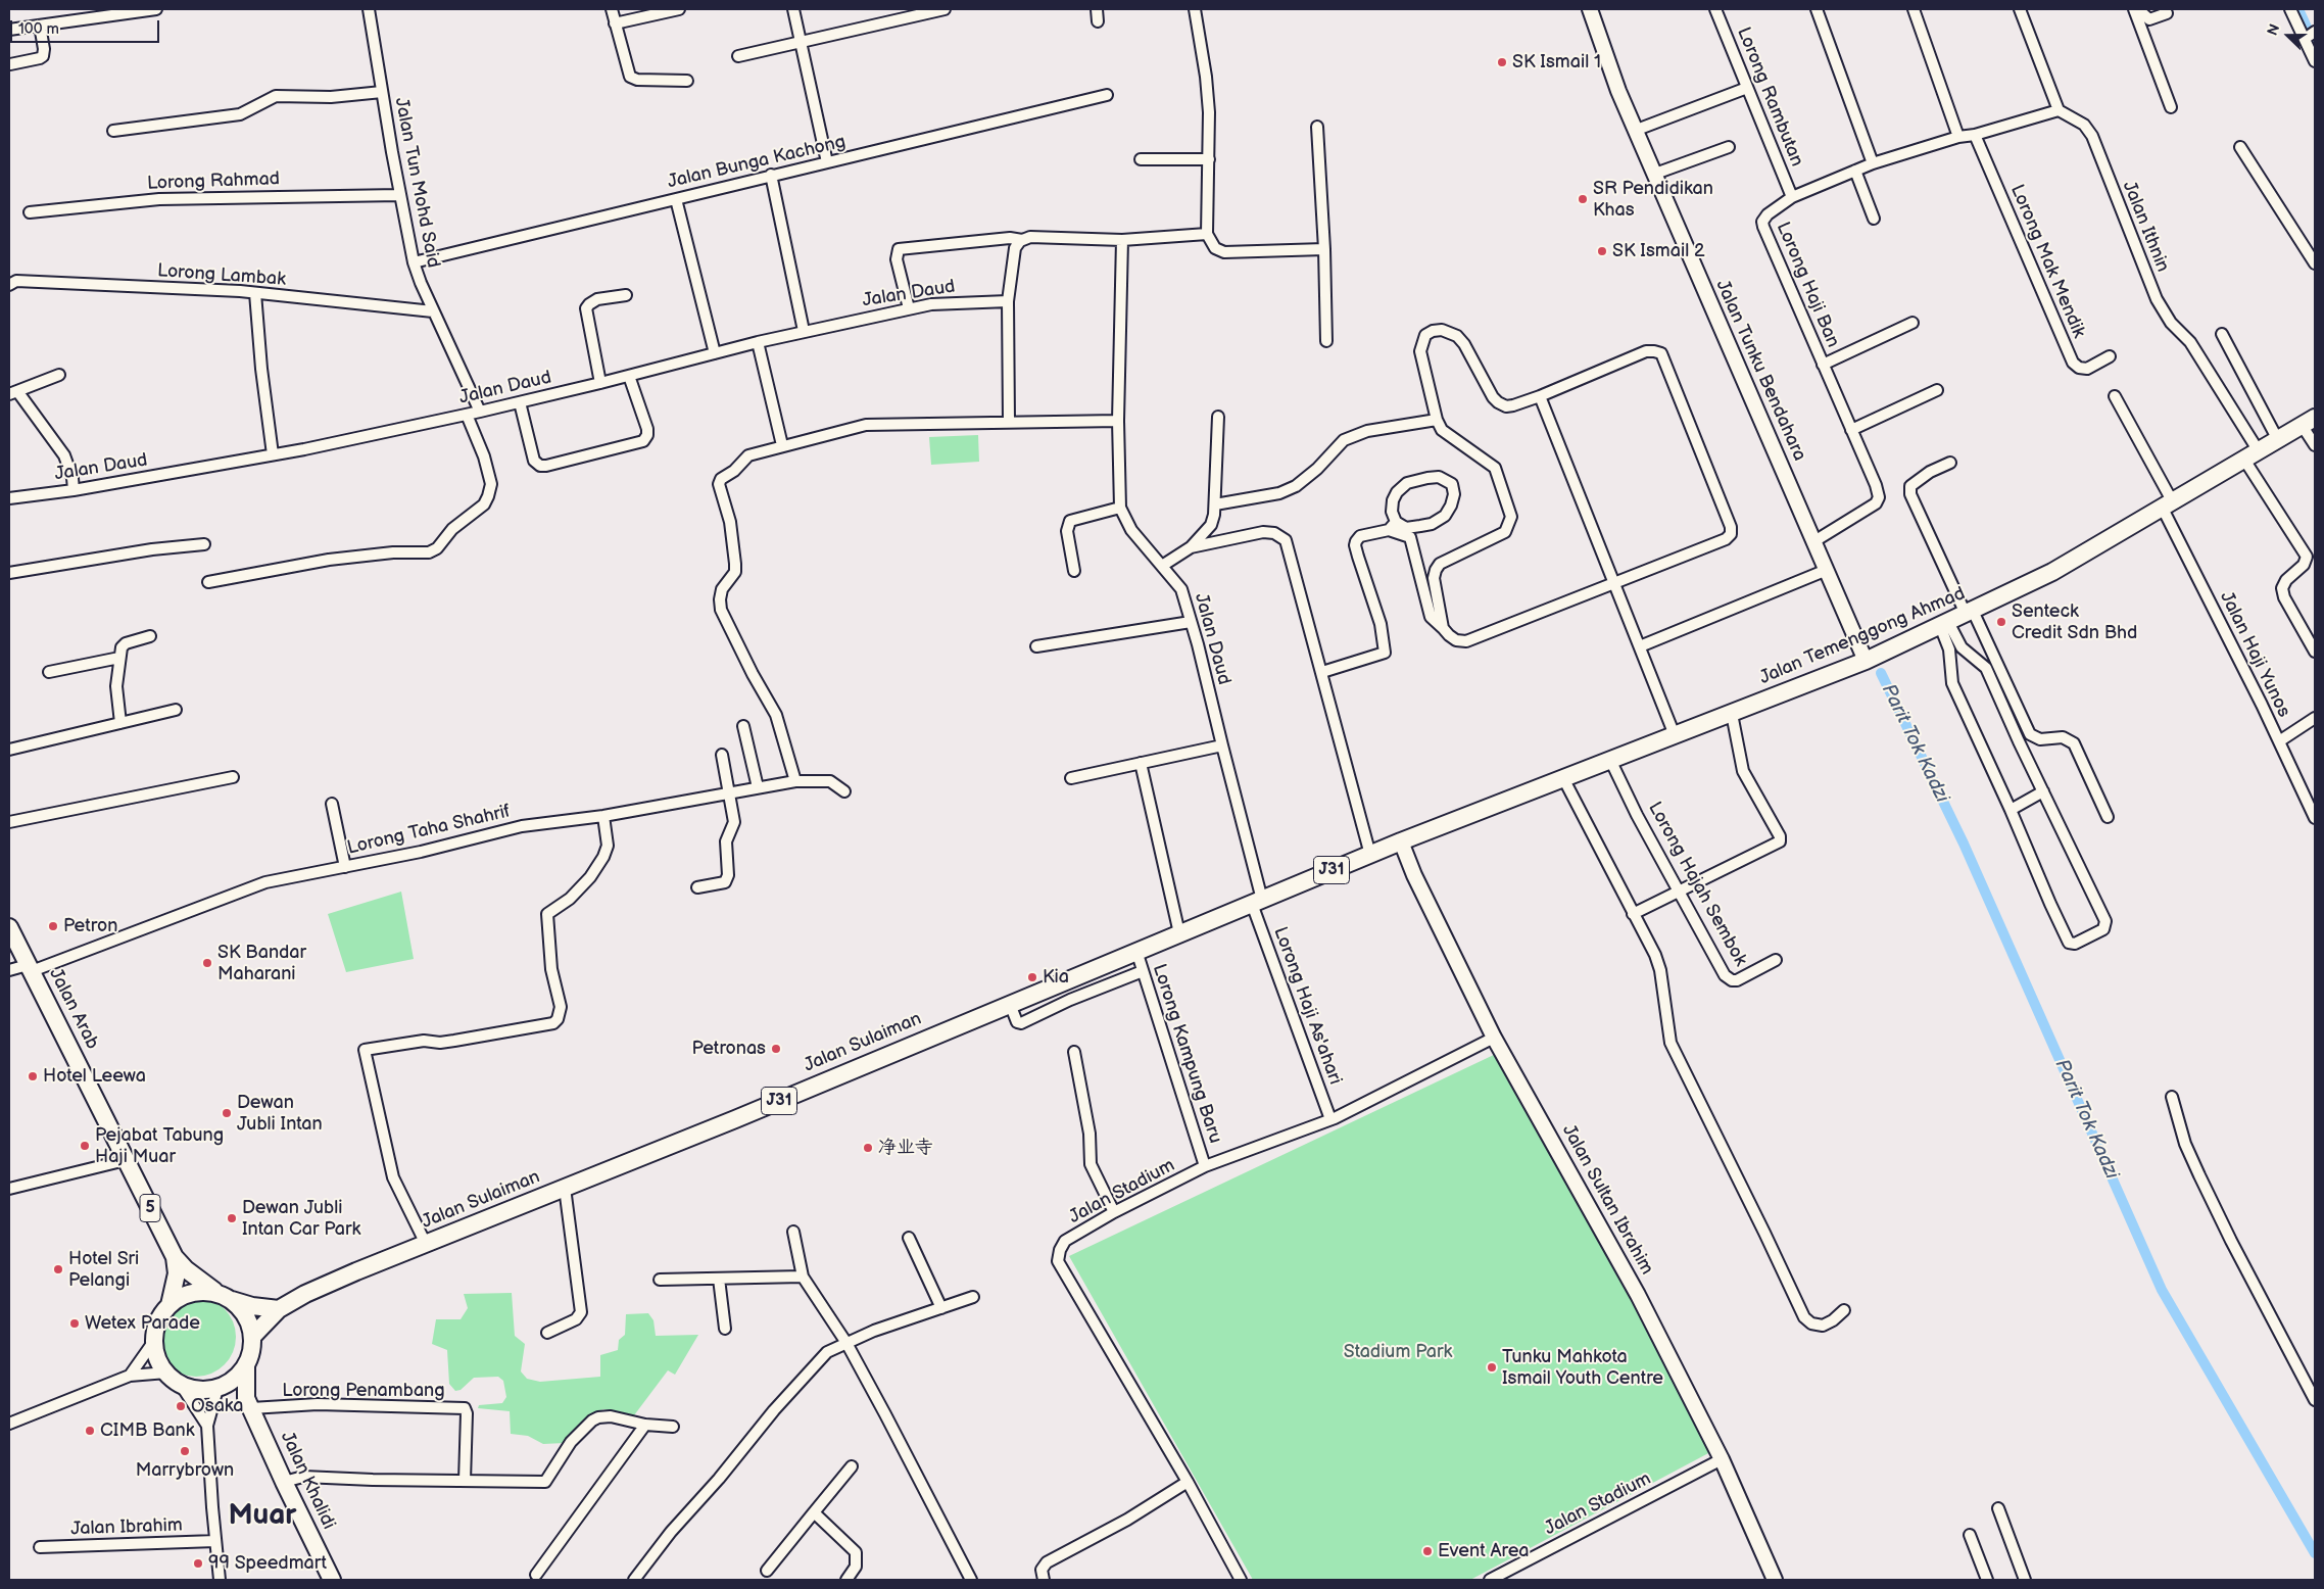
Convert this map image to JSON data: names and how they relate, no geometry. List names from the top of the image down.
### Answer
{
  "streets": {
    "main road": [
      "Jalan Temenggong Ahmad",
      "J31",
      "Jalan Arab",
      "Jalan Sulaiman",
      "5",
      "Jalan Khalidi"
    ],
    "street": [
      "Lorong Rambutan",
      "Jalan Bunga Kachong",
      "Lorong Rahmad",
      "Jalan Tun Mohd Said",
      "Jalan Ithnin",
      "Lorong Mak Mendik",
      "Lorong Lambak",
      "Lorong Haji Ban",
      "Jalan Daud",
      "Jalan Tunku Bendahara",
      "Jalan Haji Yunos",
      "Lorong Taha Shahrif",
      "Lorong Hajah Sembok",
      "Lorong Haji As'ahari",
      "Lorong Kampung Baru",
      "Jalan Stadium",
      "Jalan Sultan Ibrahim",
      "Lorong Penambang",
      "Jalan Ibrahim"
    ]
  },
  "crossings": [
    ["Lorong Rambutan", "Lorong Haji Ban"],
    ["Jalan Bunga Kachong", "Jalan Tun Mohd Said"],
    ["Lorong Rahmad", "Jalan Tun Mohd Said"],
    ["Jalan Tun Mohd Said", "Lorong Lambak"],
    ["Jalan Tun Mohd Said", "Jalan Daud"],
    ["Jalan Ithnin", "Lorong Haji Ban"],
    ["Jalan Ithnin", "Jalan Temenggong Ahmad"],
    ["Lorong Mak Mendik", "Lorong Haji Ban"],
    ["Lorong Haji Ban", "Jalan Tunku Bendahara"],
    ["Jalan Daud", "Lorong Haji As'ahari"],
    ["Jalan Daud", "Jalan Sulaiman"],
    ["Jalan Tunku Bendahara", "Jalan Temenggong Ahmad"],
    ["Jalan Temenggong Ahmad", "Jalan Haji Yunos"],
    ["Jalan Temenggong Ahmad", "Lorong Hajah Sembok"],
    ["Jalan Temenggong Ahmad", "Jalan Sulaiman"],
    ["Jalan Temenggong Ahmad", "Jalan Sultan Ibrahim"],
    ["Lorong Taha Shahrif", "Jalan Arab"],
    ["J31", "Jalan Arab"],
    ["J31", "Jalan Sulaiman"],
    ["J31", "5"],
    ["Lorong Haji As'ahari", "Jalan Sulaiman"],
    ["Lorong Haji As'ahari", "Jalan Stadium"],
    ["Jalan Arab", "5"],
    ["Jalan Sulaiman", "Lorong Kampung Baru"],
    ["Jalan Sulaiman", "Jalan Sultan Ibrahim"],
    ["Lorong Kampung Baru", "Jalan Stadium"],
    ["Jalan Stadium", "Jalan Sultan Ibrahim"],
    ["Lorong Penambang", "Jalan Khalidi"]
  ],
  "districts": ["Muar"],
  "water": ["Parit Tok Kadzi"],
  "parks": ["Stadium Park"],
  "places": [
    "SK Ismail 1",
    "SR Pendidikan Khas",
    "SK Ismail 2",
    "Senteck Credit Sdn Bhd",
    "Petron",
    "SK Bandar Maharani",
    "Kia",
    "Petronas",
    "Hotel Leewa",
    "Dewan Jubli Intan",
    "Pejabat Tabung Haji Muar",
    "净业寺",
    "Dewan Jubli Intan Car Park",
    "Hotel Sri Pelangi",
    "Wetex Parade",
    "Tunku Mahkota Ismail Youth Centre",
    "Osaka",
    "CIMB Bank",
    "Marrybrown",
    "Event Area",
    "99 Speedmart"
  ],
  "scale_bar": "100 m",
  "north": "left"
}
